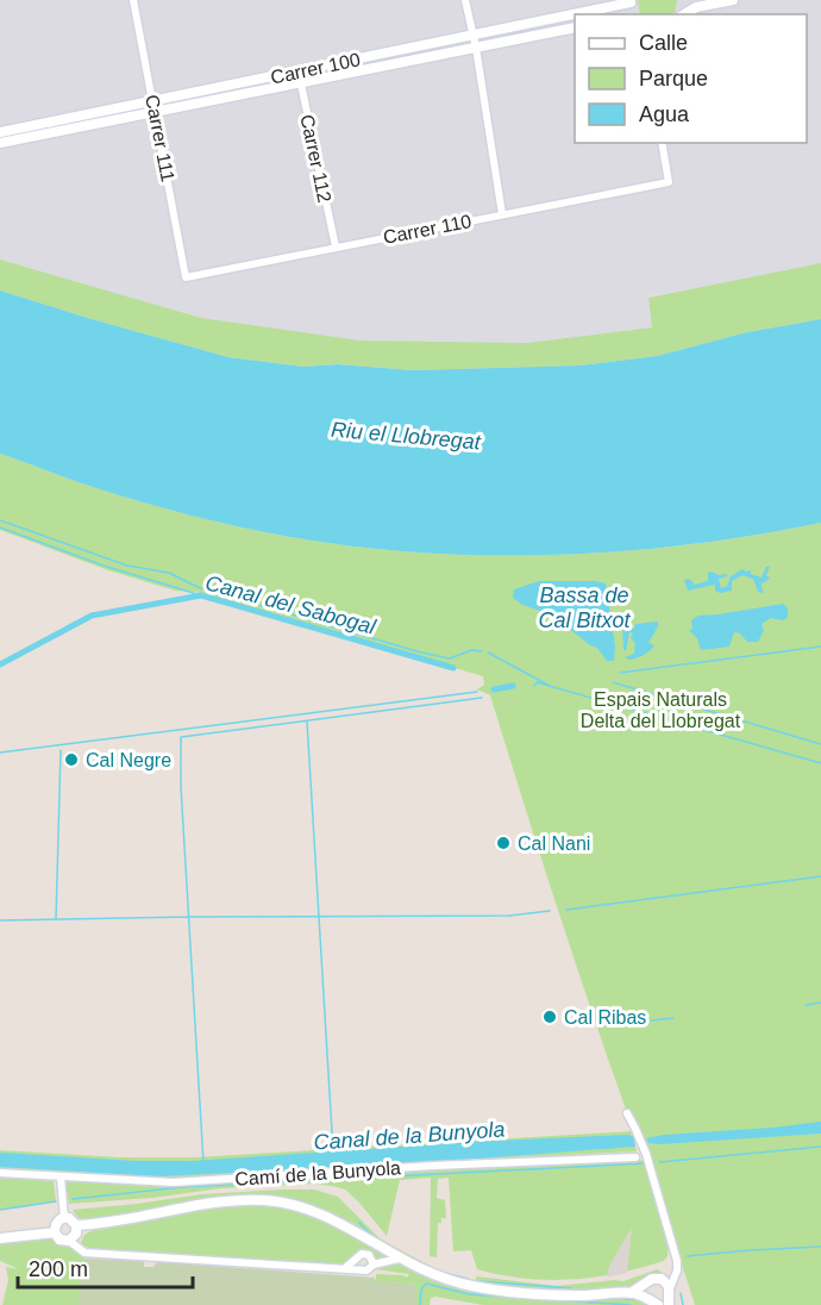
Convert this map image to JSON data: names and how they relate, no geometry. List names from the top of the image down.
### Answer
{
  "streets": {
    "street": [
      "Carrer 100",
      "Carrer 111",
      "Carrer 112",
      "Carrer 110",
      "Camí de la Bunyola"
    ]
  },
  "crossings": [
    ["Carrer 100", "Carrer 111"],
    ["Carrer 100", "Carrer 112"],
    ["Carrer 111", "Carrer 110"],
    ["Carrer 112", "Carrer 110"]
  ],
  "water": [
    "Riu el Llobregat",
    "Bassa de Cal Bitxot",
    "Canal del Sabogal",
    "Canal de la Bunyola"
  ],
  "parks": ["Espais Naturals Delta del Llobregat"],
  "places": ["Cal Negre", "Cal Nani", "Cal Ribas"],
  "legend": ["Calle", "Parque", "Agua"],
  "scale_bar": "200 m"
}
